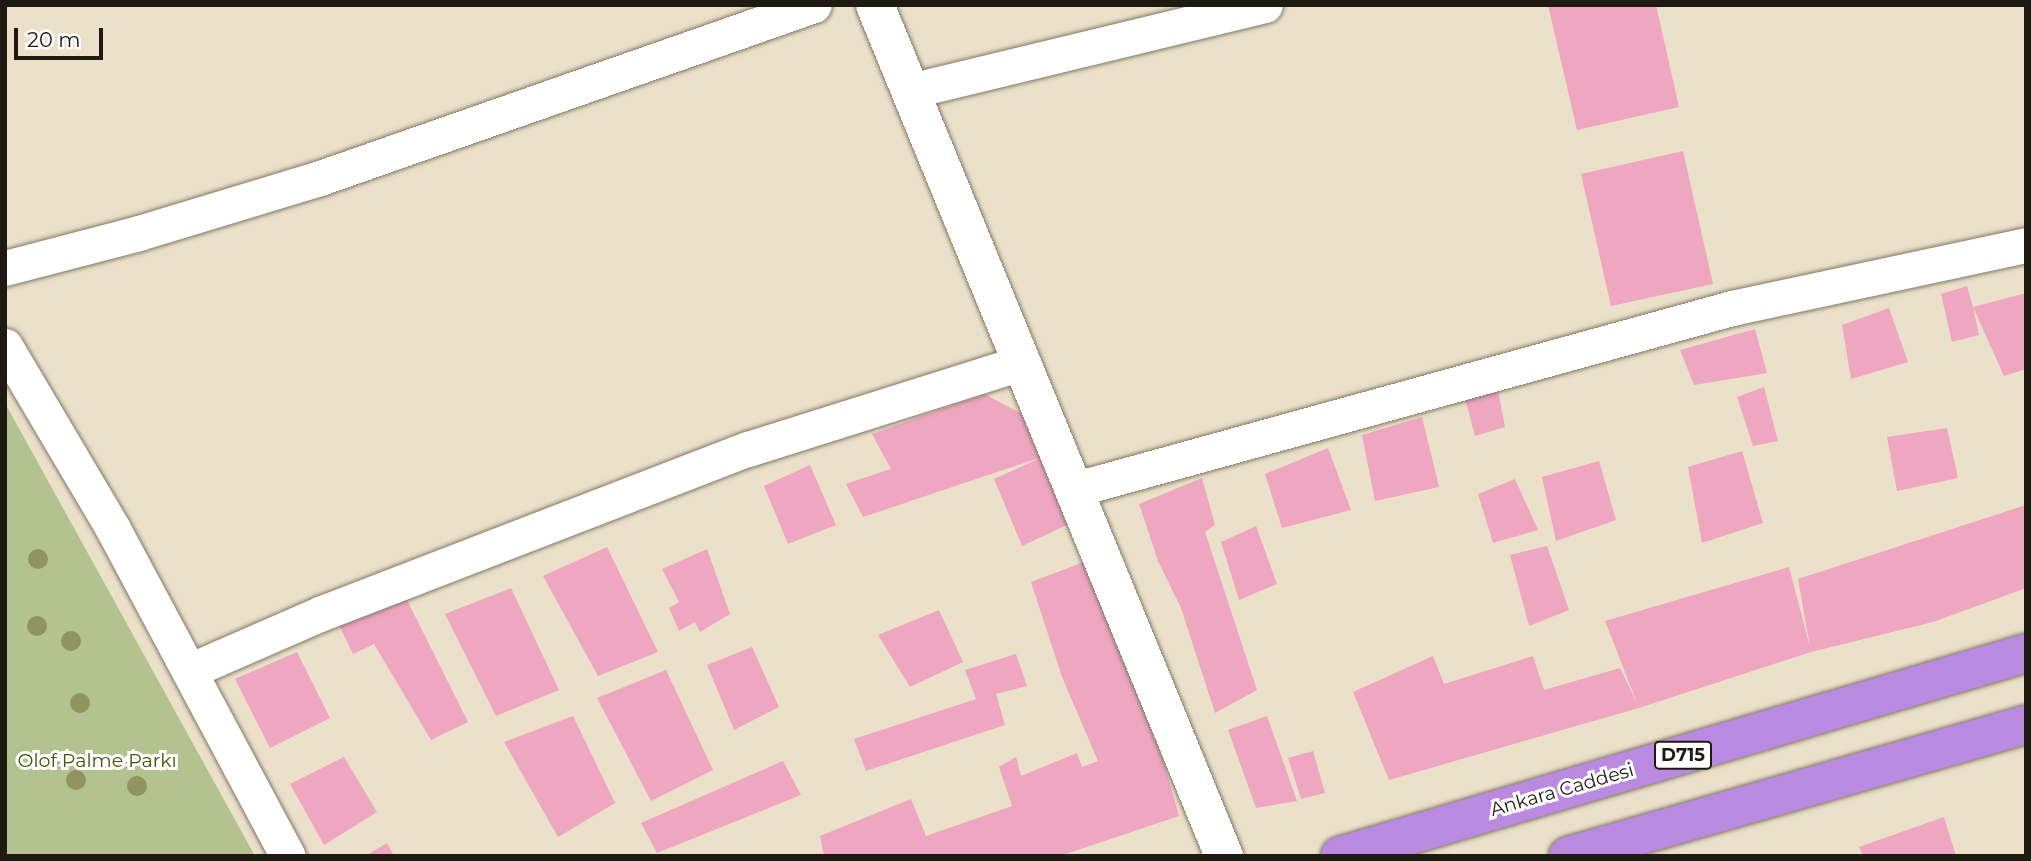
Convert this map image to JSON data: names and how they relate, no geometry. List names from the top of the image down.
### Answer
{
  "streets": {
    "highway": ["D715", "Ankara Caddesi"]
  },
  "parks": ["Olof Palme Parkı"],
  "scale_bar": "20 m"
}
